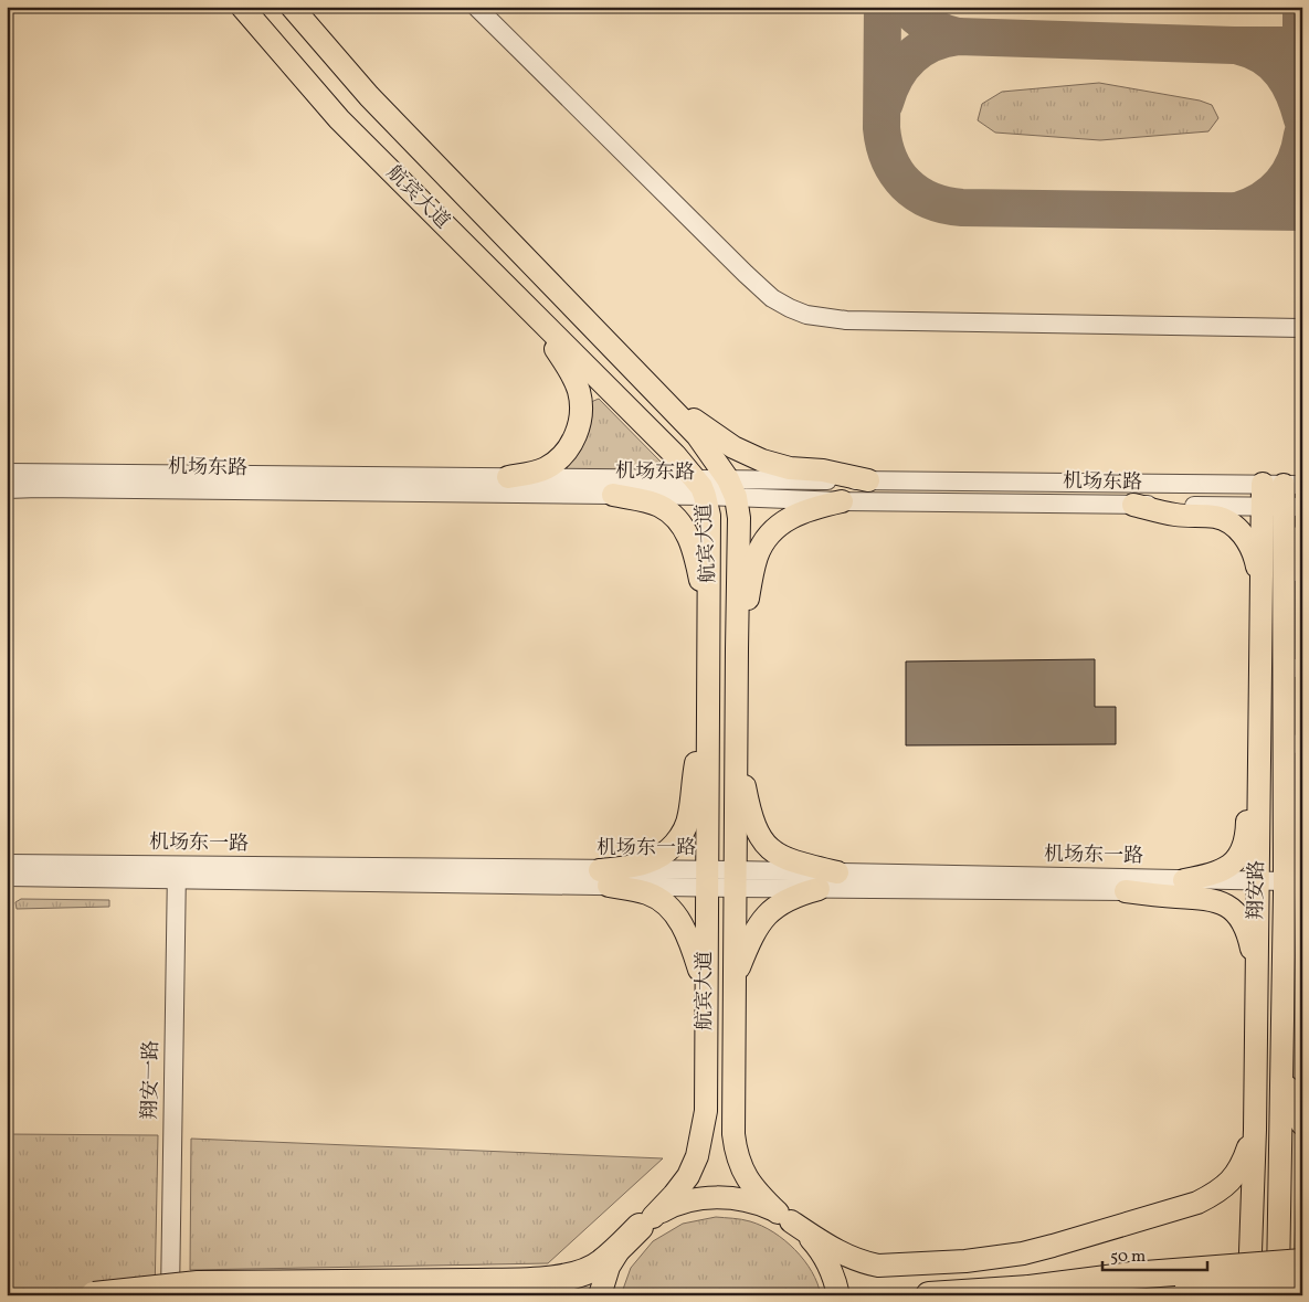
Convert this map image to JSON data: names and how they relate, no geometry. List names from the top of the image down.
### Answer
{
  "streets": {
    "main road": ["航宾大道", "翔安路"],
    "street": ["机场东路", "机场东一路", "翔安一路"]
  },
  "crossings": [
    ["航宾大道", "机场东路"],
    ["航宾大道", "机场东一路"],
    ["机场东路", "翔安路"],
    ["机场东一路", "翔安路"],
    ["机场东一路", "翔安一路"]
  ],
  "scale_bar": "50 m"
}
